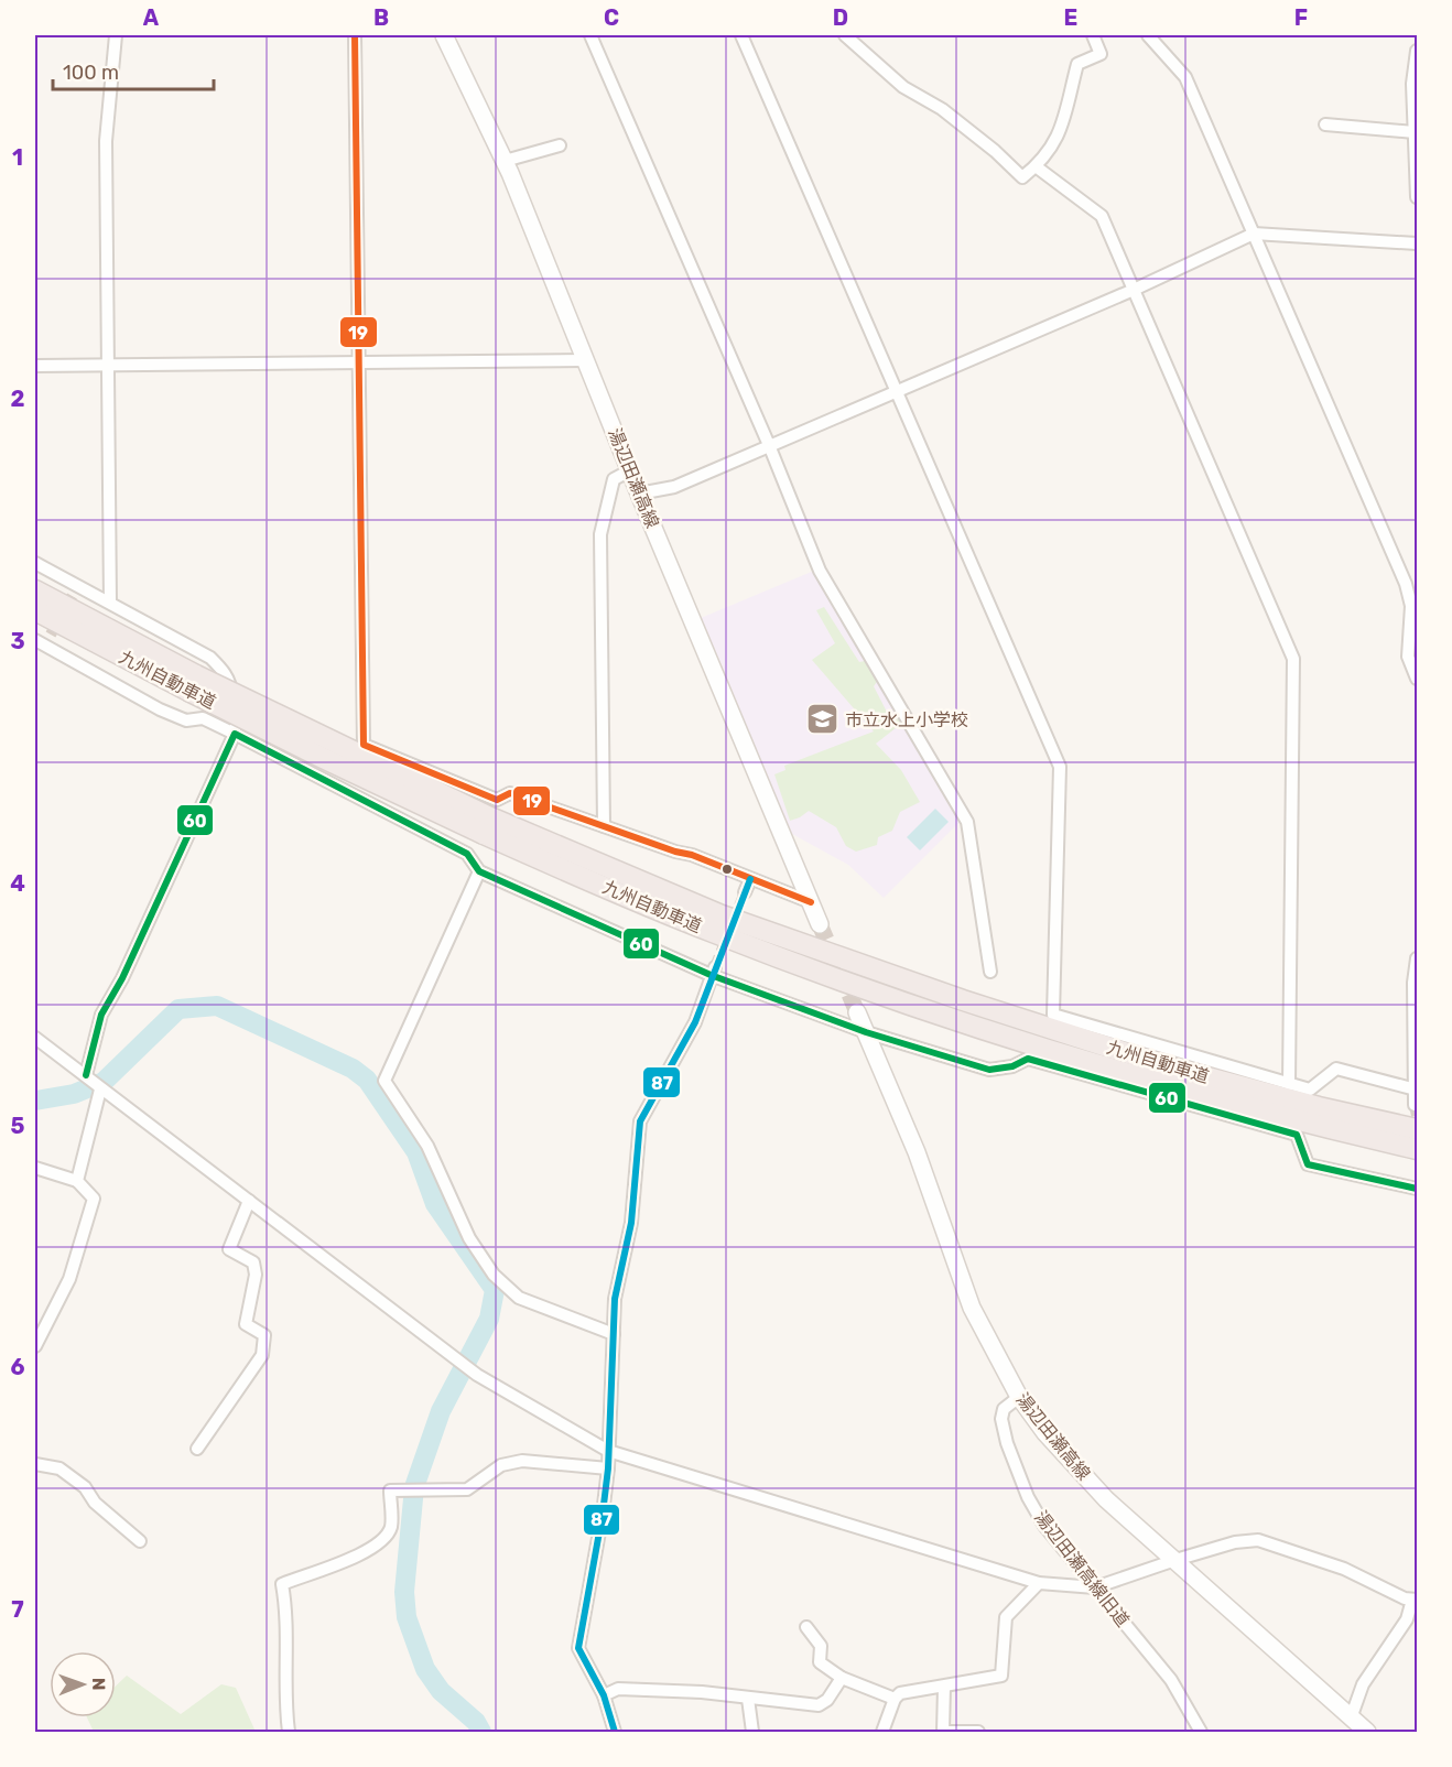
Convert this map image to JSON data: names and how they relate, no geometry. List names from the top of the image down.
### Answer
{
  "streets": {
    "highway": ["九州自動車道"],
    "main road": ["湯辺田瀬高線"],
    "street": ["湯辺田瀬高線旧道"]
  },
  "crossings": [
    ["湯辺田瀬高線", "湯辺田瀬高線旧道"]
  ],
  "places": {
    "school or university": ["市立水上小学校"]
  },
  "lines": ["transit line 19", "transit line 60", "transit line 87"],
  "scale_bar": "100 m",
  "north": "right",
  "grid": {
    "columns": [
      "A",
      "B",
      "C",
      "D",
      "E",
      "F"
    ],
    "rows": [
      "1",
      "2",
      "3",
      "4",
      "5",
      "6",
      "7"
    ]
  }
}
